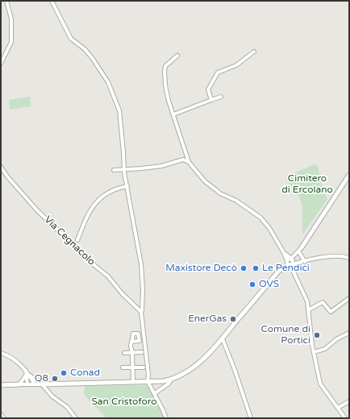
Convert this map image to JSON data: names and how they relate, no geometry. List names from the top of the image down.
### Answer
{
  "streets": {
    "street": ["Via Cegnacolo"]
  },
  "parks": ["Cimitero di Ercolano", "San Cristoforo"],
  "places": [
    "Maxistore Decò",
    "Le Pendici",
    "OVS",
    "EnerGas",
    "Comune di Portici",
    "Conad",
    "Q8"
  ]
}
